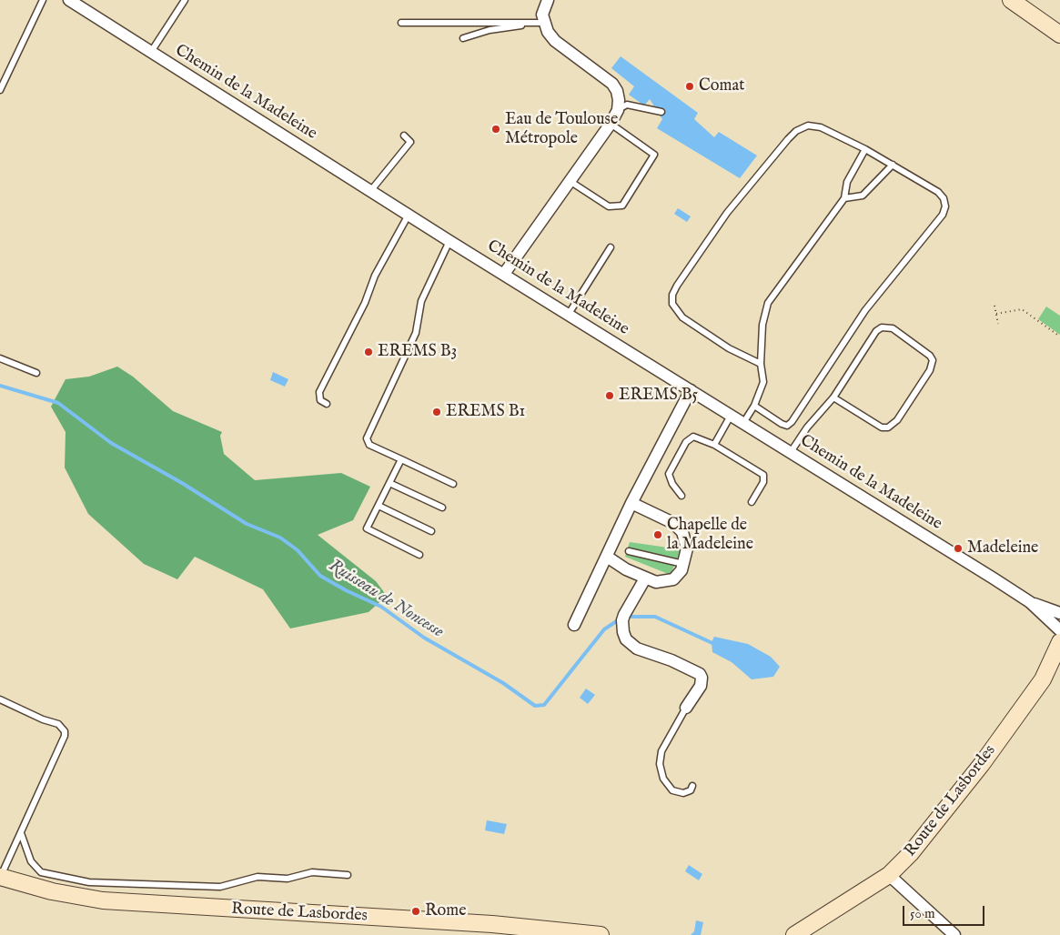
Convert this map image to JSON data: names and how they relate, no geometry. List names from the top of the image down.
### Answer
{
  "streets": {
    "street": ["Chemin de la Madeleine", "Route de Lasbordes"]
  },
  "water": ["Ruisseau de Noncesse"],
  "places": [
    "Comat",
    "Eau de Toulouse Métropole",
    "EREMS B3",
    "EREMS B5",
    "EREMS B1",
    "Chapelle de la Madeleine",
    "Madeleine",
    "Rome"
  ],
  "scale_bar": "50 m"
}
